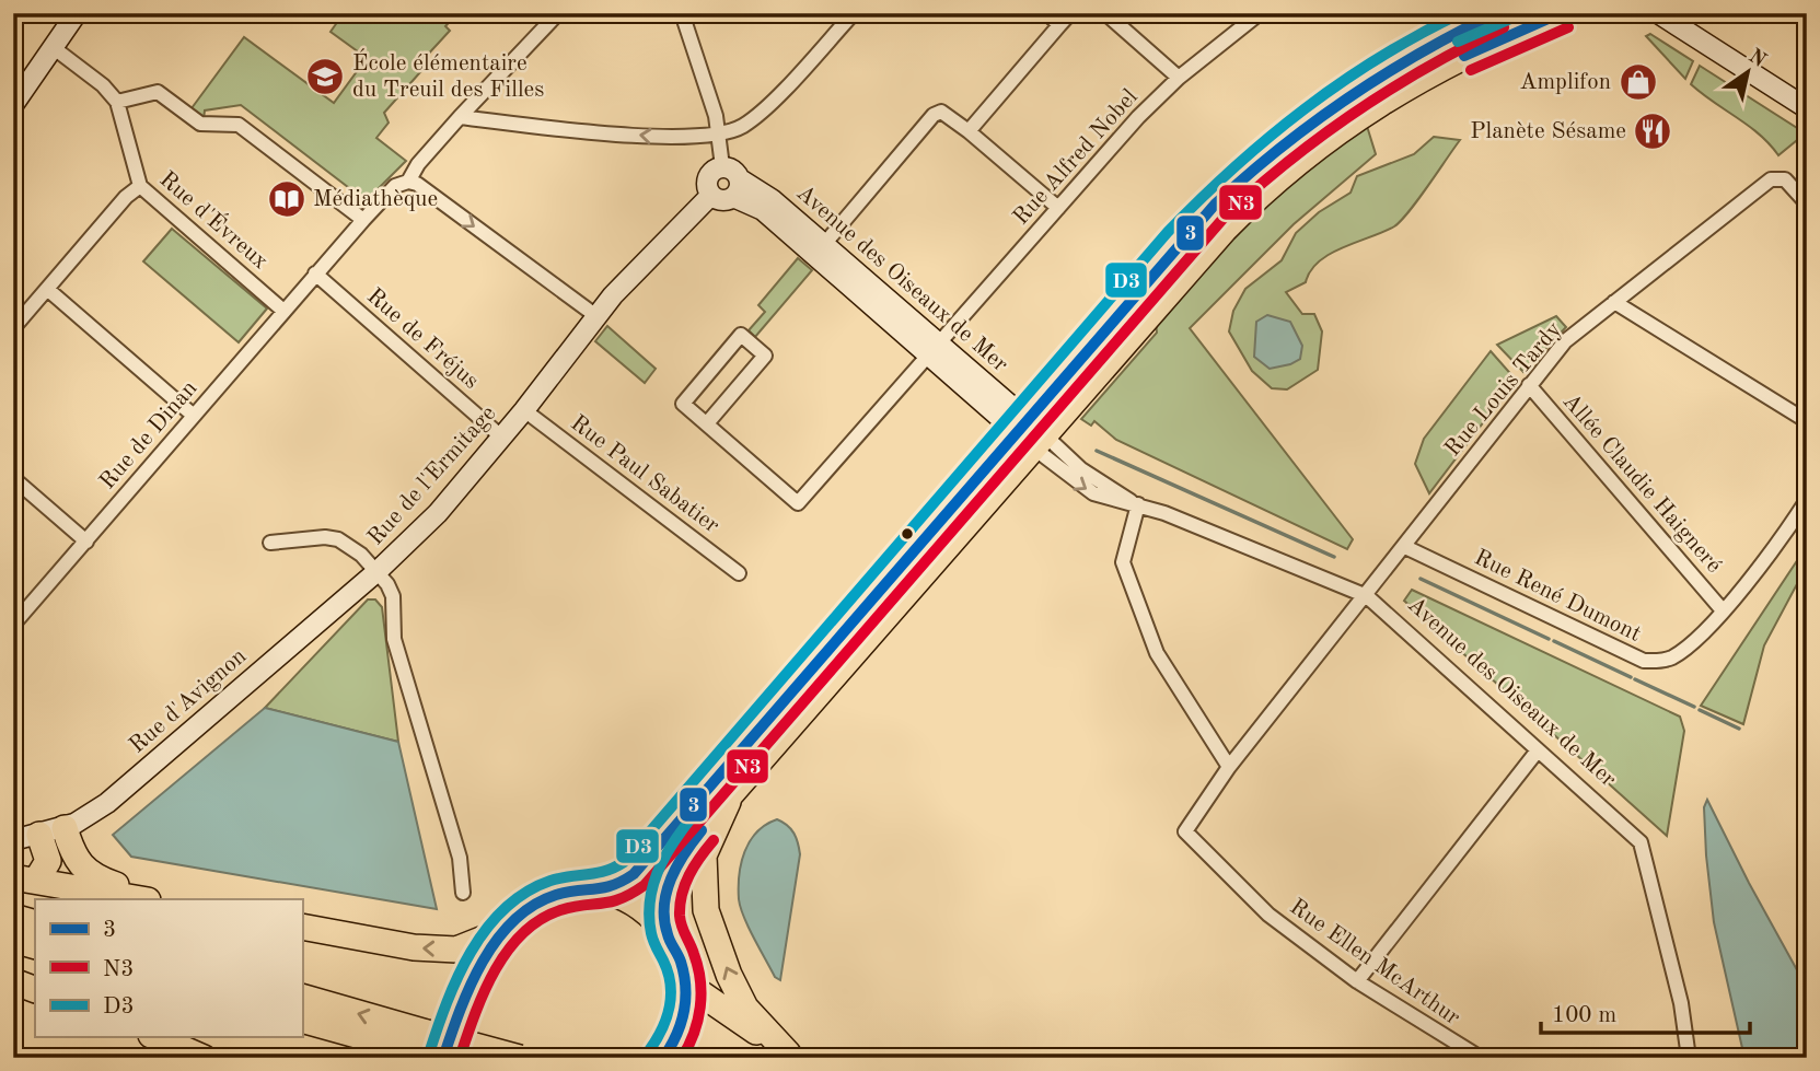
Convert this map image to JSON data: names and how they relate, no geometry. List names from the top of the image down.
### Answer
{
  "streets": {
    "street": [
      "Rue Alfred Nobel",
      "Rue d'Évreux",
      "Avenue des Oiseaux de Mer",
      "Rue de Fréjus",
      "Rue Louis Tardy",
      "Rue de Dinan",
      "Rue Paul Sabatier",
      "Rue de l'Ermitage",
      "Allée Claudie Haigneré",
      "Rue René Dumont",
      "Rue d'Avignon",
      "Rue Ellen McArthur"
    ]
  },
  "crossings": [
    ["Rue Alfred Nobel", "Avenue des Oiseaux de Mer"],
    ["Rue d'Évreux", "Rue de Dinan"],
    ["Avenue des Oiseaux de Mer", "Rue Louis Tardy"],
    ["Avenue des Oiseaux de Mer", "Rue de l'Ermitage"],
    ["Rue de Fréjus", "Rue de Dinan"],
    ["Rue de Fréjus", "Rue de l'Ermitage"],
    ["Rue Louis Tardy", "Allée Claudie Haigneré"],
    ["Rue Louis Tardy", "Rue René Dumont"],
    ["Rue Louis Tardy", "Rue Ellen McArthur"],
    ["Rue Paul Sabatier", "Rue de l'Ermitage"],
    ["Rue de l'Ermitage", "Rue d'Avignon"],
    ["Allée Claudie Haigneré", "Rue René Dumont"]
  ],
  "places": {
    "school or university": ["École élémentaire du Treuil des Filles"],
    "shop": ["Amplifon"],
    "restaurant": ["Planète Sésame"],
    "library": ["Médiathèque"]
  },
  "lines": ["transit line 3", "transit line D3", "transit line N3"],
  "legend": ["3", "N3", "D3"],
  "scale_bar": "100 m",
  "north": "top right"
}
